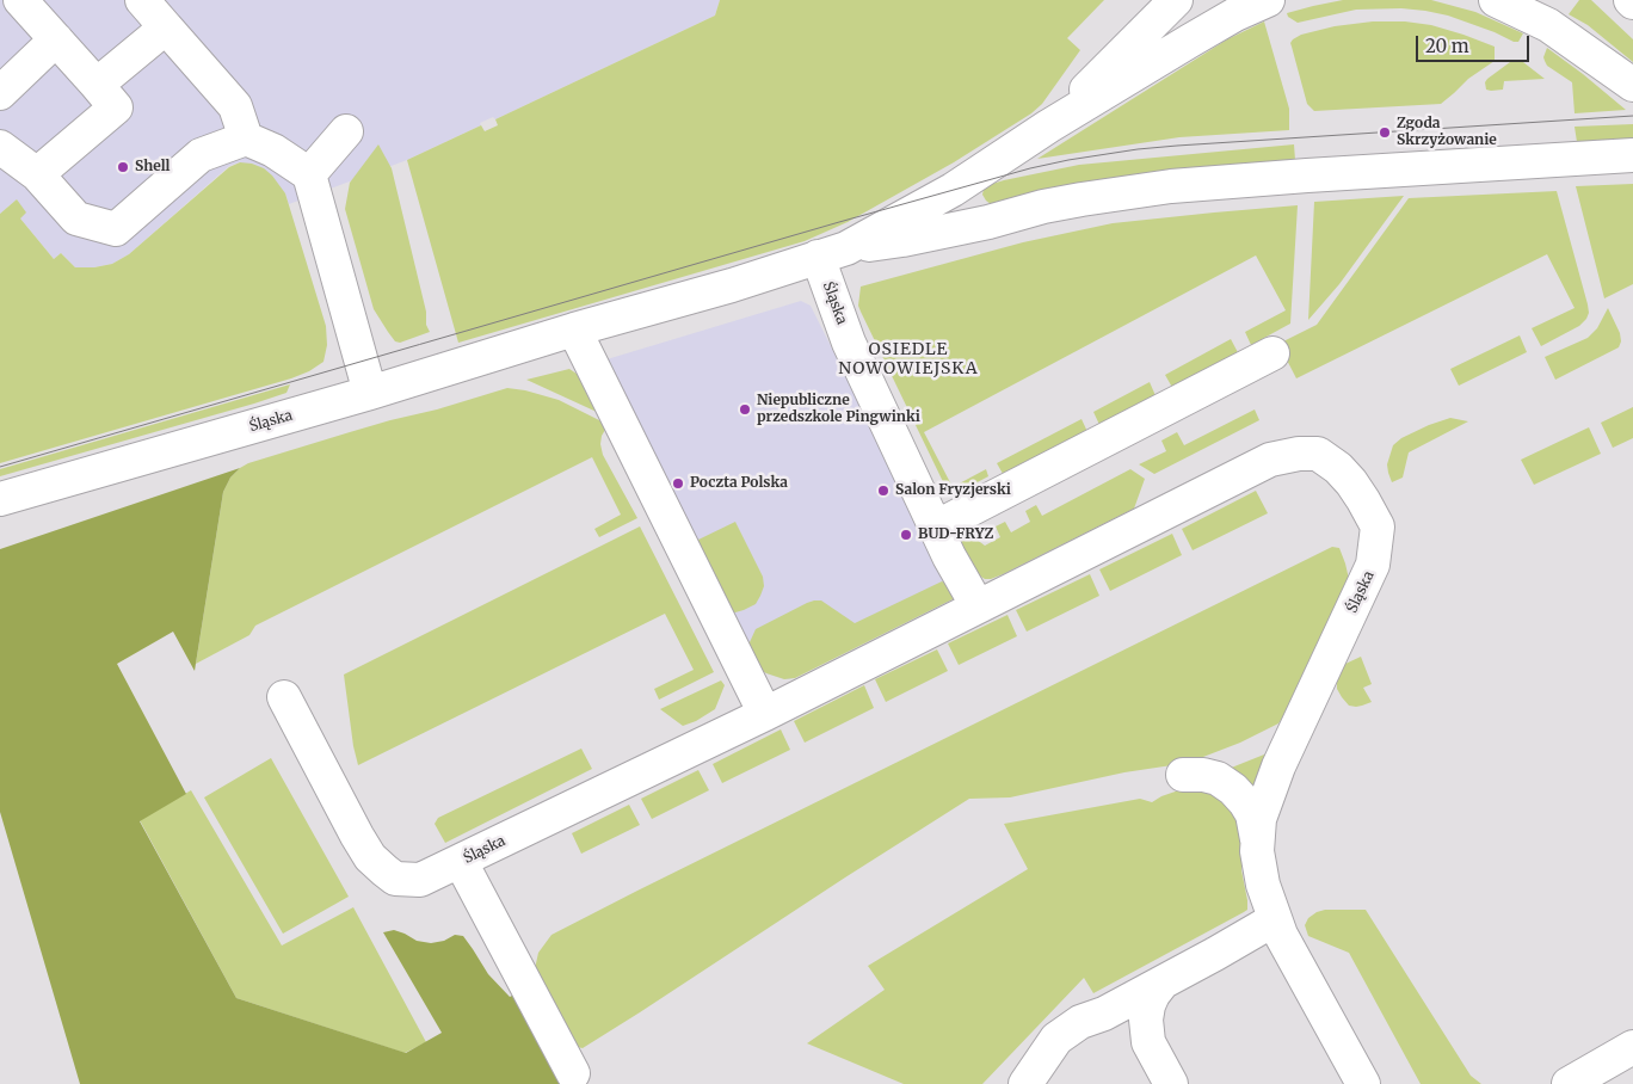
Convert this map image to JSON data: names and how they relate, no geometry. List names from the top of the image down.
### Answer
{
  "streets": {
    "street": ["Śląska"]
  },
  "districts": ["OSIEDLE NOWOWIEJSKA"],
  "places": [
    "Zgoda Skrzyżowanie",
    "Shell",
    "Niepubliczne przedszkole Pingwinki",
    "Poczta Polska",
    "Salon Fryzjerski",
    "BUD-FRYZ"
  ],
  "scale_bar": "20 m"
}
